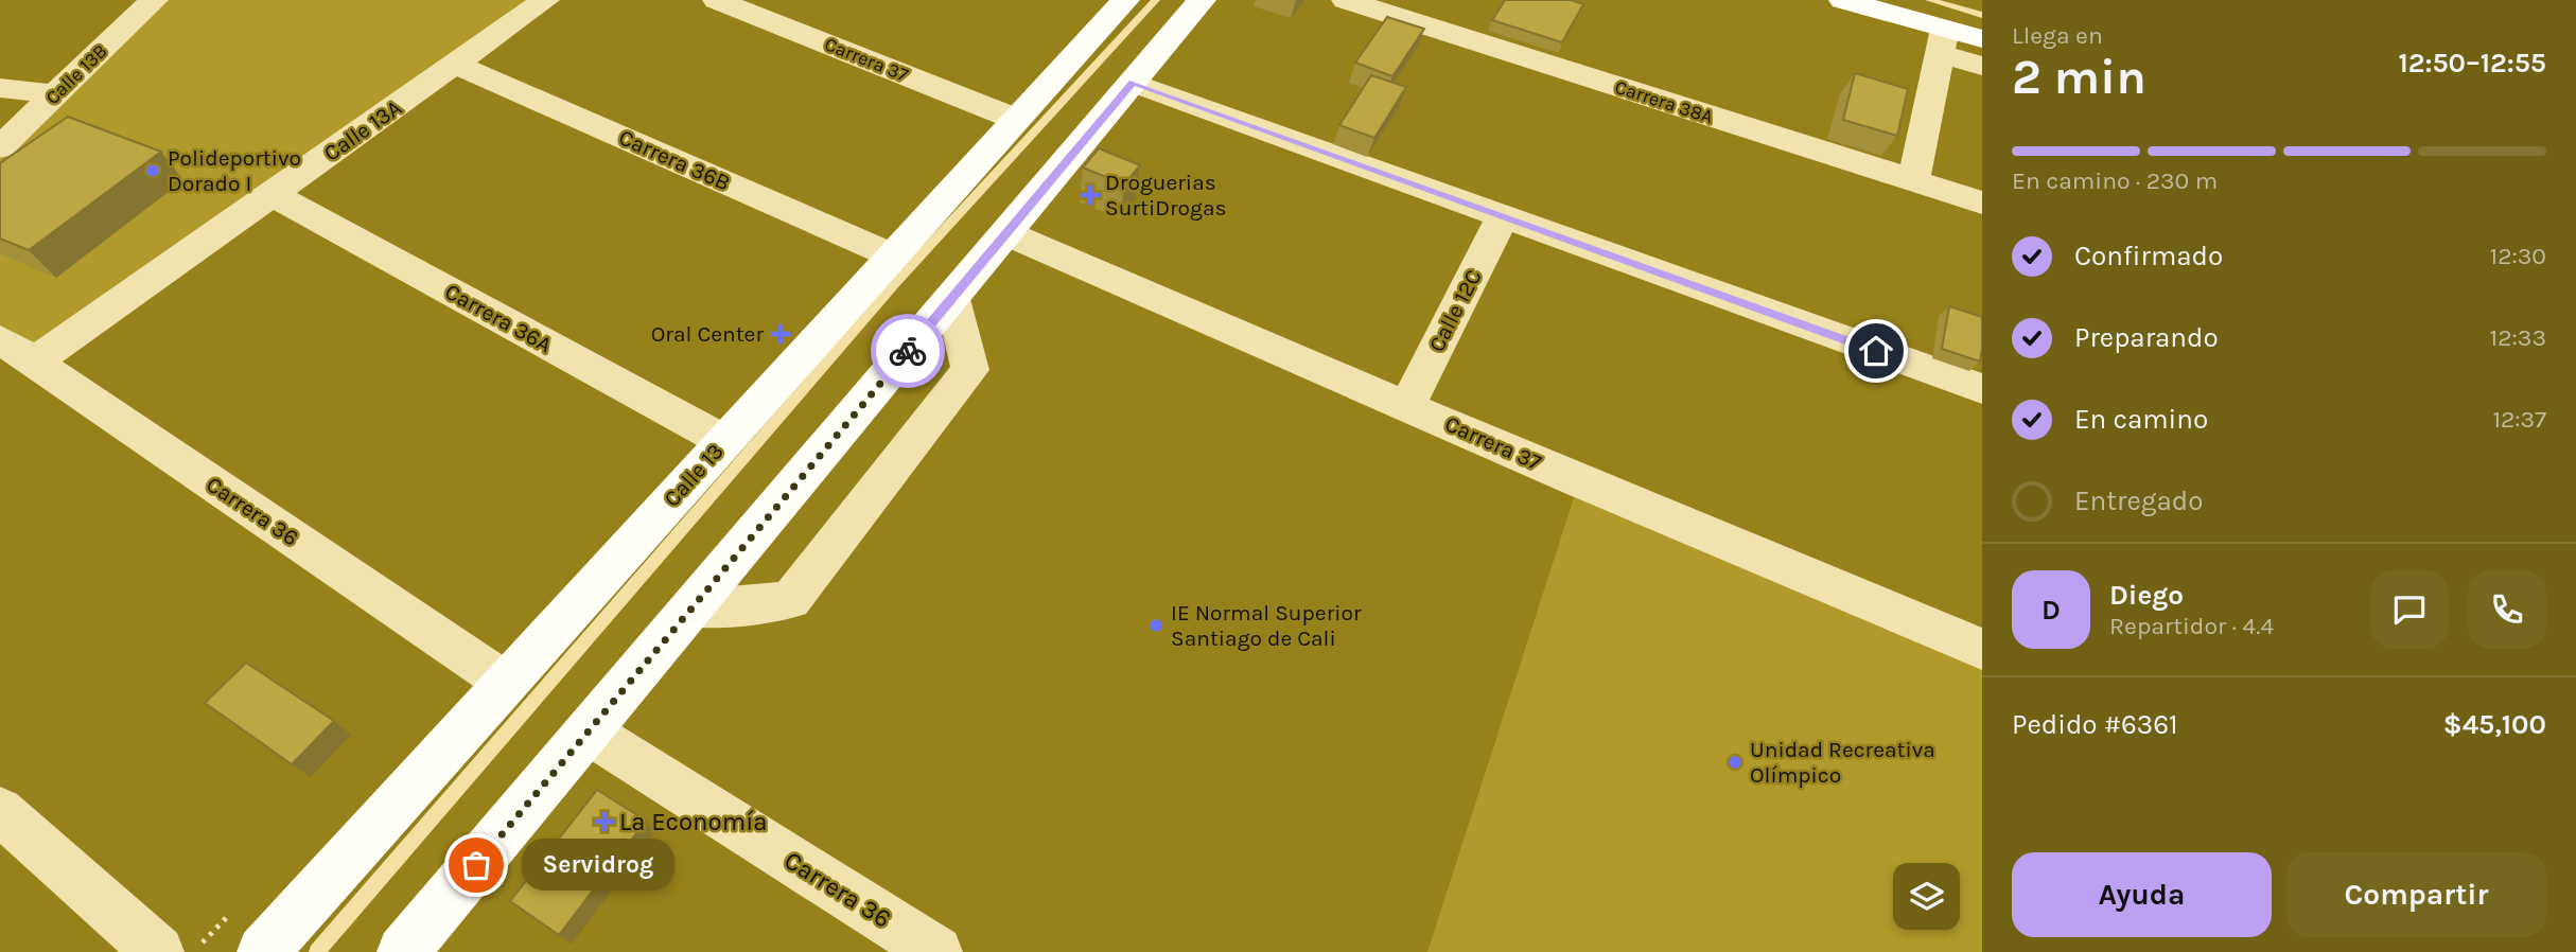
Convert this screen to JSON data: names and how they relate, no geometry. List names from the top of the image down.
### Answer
{
  "streets": {
    "main road": ["Calle 13"],
    "street": [
      "Carrera 37",
      "Calle 13B",
      "Carrera 38A",
      "Calle 13A",
      "Carrera 36B",
      "Calle 12C",
      "Carrera 36A",
      "Carrera 36"
    ]
  },
  "crossings": [
    ["Carrera 37", "Calle 12C"],
    ["Carrera 37", "Calle 13"],
    ["Calle 13A", "Carrera 36B"],
    ["Calle 13A", "Carrera 36A"],
    ["Calle 13A", "Carrera 36"],
    ["Carrera 36B", "Calle 13"],
    ["Carrera 36A", "Calle 13"],
    ["Calle 13", "Carrera 36"]
  ],
  "places": {
    "other": [
      "Polideportivo Dorado I",
      "IE Normal Superior Santiago de Cali",
      "Unidad Recreativa Olímpico",
      "Servidrog"
    ],
    "health": ["Droguerias SurtiDrogas", "Oral Center", "La Economía"]
  },
  "page": {
    "heading": ["2 min", "Llega en", "12:50–12:55"],
    "panel": [
      "Diego",
      "Repartidor · 4.4",
      "Pedido #6361",
      "$45,100"
    ],
    "bar": "En camino · 230 m",
    "list": [
      ["Confirmado", "12:30"],
      ["Preparando", "12:33"],
      ["En camino", "12:37"],
      "Entregado"
    ],
    "round": "D",
    "buttons": ["Ayuda", "Compartir"],
    "bubble": "Servidrog"
  }
}
